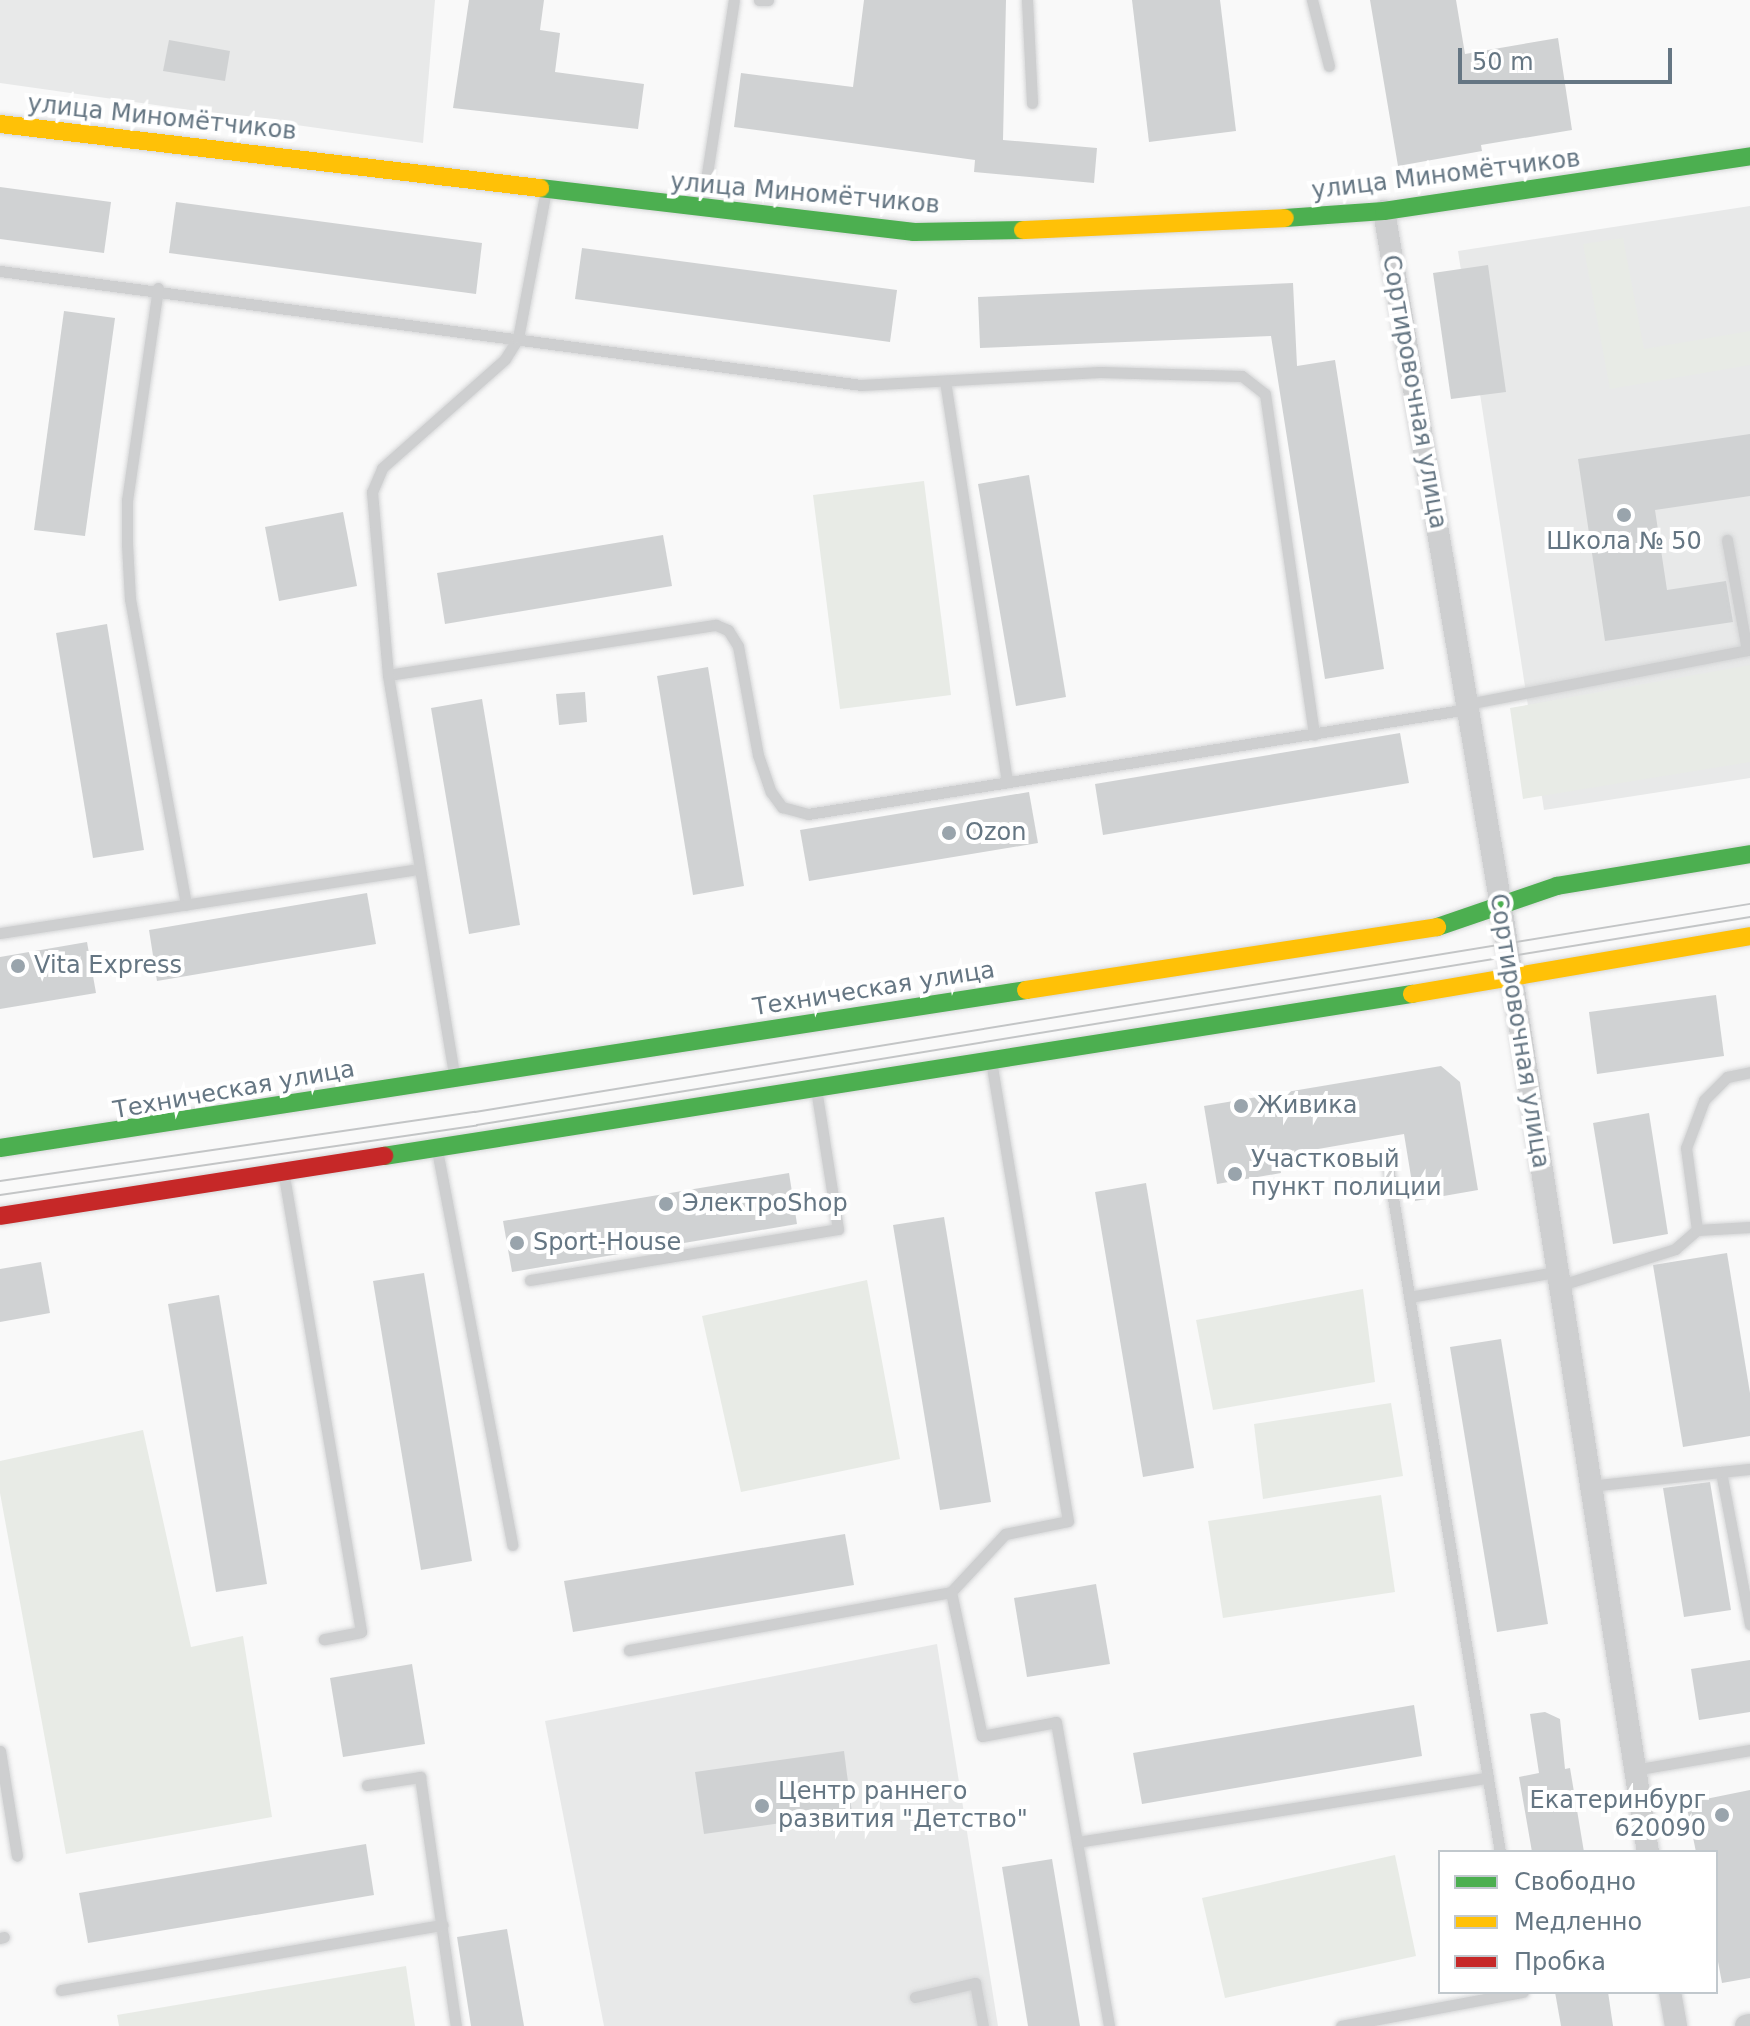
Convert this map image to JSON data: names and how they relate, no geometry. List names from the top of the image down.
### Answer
{
  "streets": {
    "street": ["улица Миномётчиков", "Сортировочная улица", "Техническая улица"]
  },
  "crossings": [
    ["улица Миномётчиков", "Сортировочная улица"],
    ["Сортировочная улица", "Техническая улица"]
  ],
  "places": [
    "Школа № 50",
    "Ozon",
    "Vita Express",
    "Живика",
    "Участковый пункт полиции",
    "ЭлектроShop",
    "Sport-House",
    "Центр раннего развития \"Детство\"",
    "Екатеринбург 620090"
  ],
  "legend": ["Свободно", "Медленно", "Пробка"],
  "scale_bar": "50 m"
}
